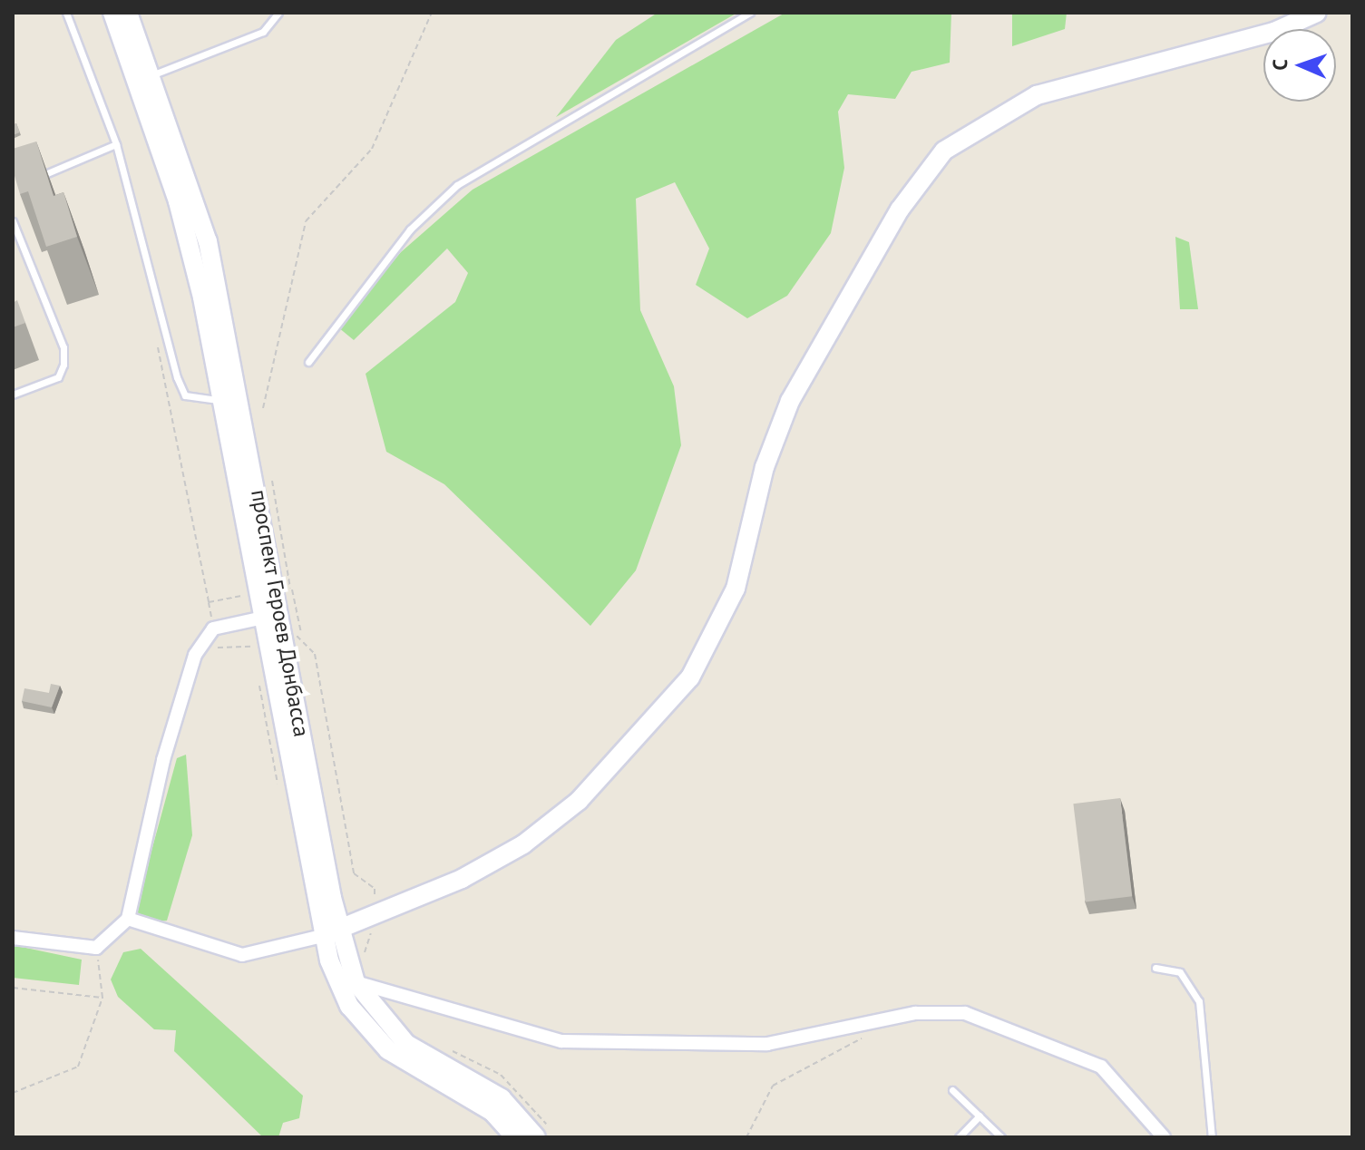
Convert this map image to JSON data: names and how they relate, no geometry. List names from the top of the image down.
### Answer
{
  "streets": {
    "street": ["проспект Героев Донбасса"]
  },
  "north": "left"
}
